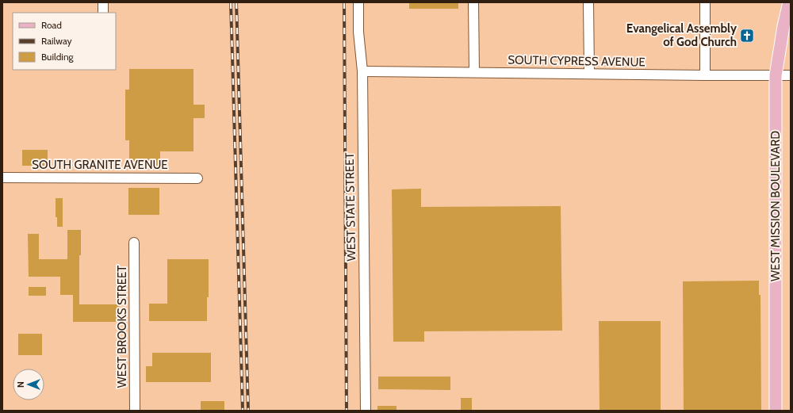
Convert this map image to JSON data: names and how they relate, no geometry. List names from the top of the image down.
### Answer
{
  "streets": {
    "main road": ["WEST MISSION BOULEVARD"],
    "street": [
      "SOUTH CYPRESS AVENUE",
      "SOUTH GRANITE AVENUE",
      "WEST STATE STREET",
      "WEST BROOKS STREET"
    ]
  },
  "crossings": [
    ["SOUTH CYPRESS AVENUE", "WEST MISSION BOULEVARD"],
    ["SOUTH CYPRESS AVENUE", "WEST STATE STREET"]
  ],
  "places": {
    "church": ["Evangelical Assembly of God Church"]
  },
  "legend": ["Road", "Railway", "Building"],
  "north": "left"
}
